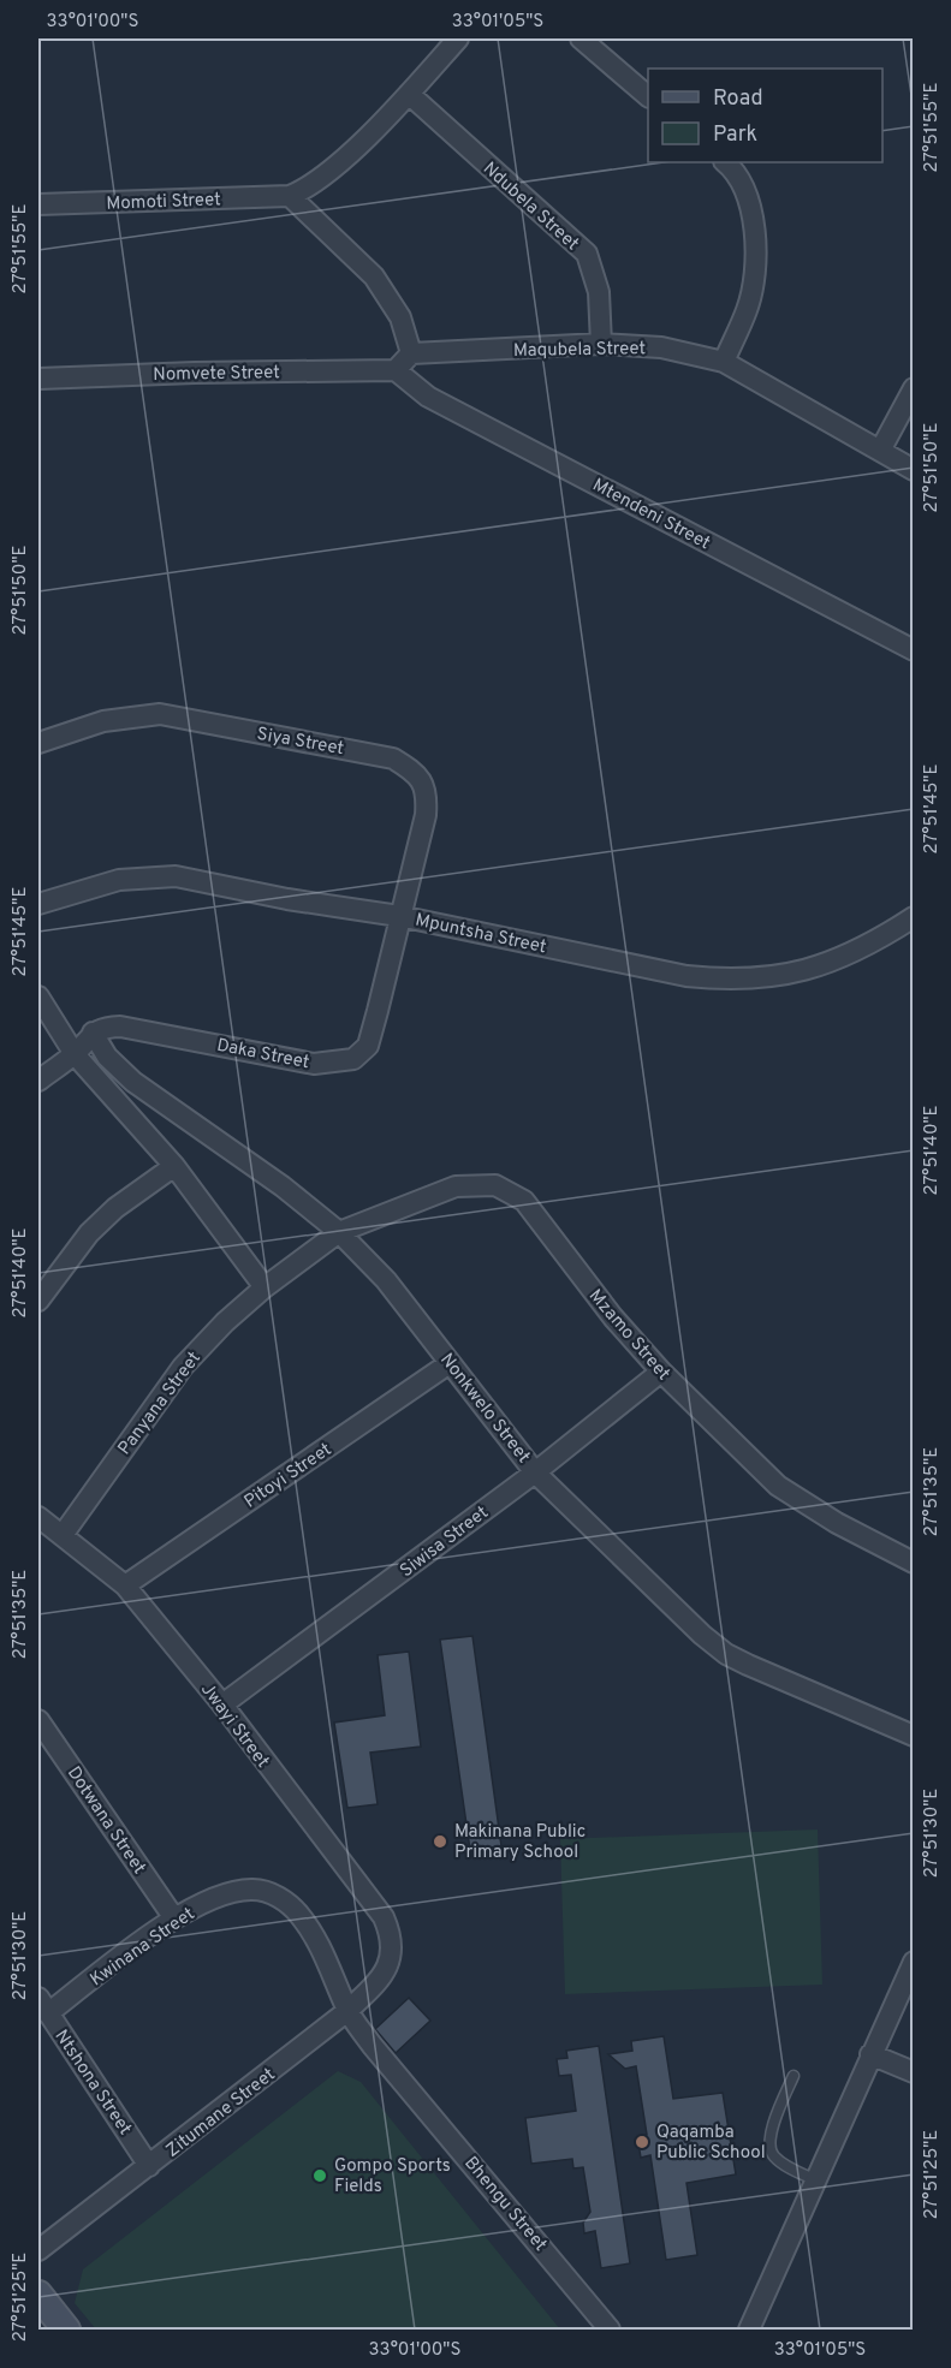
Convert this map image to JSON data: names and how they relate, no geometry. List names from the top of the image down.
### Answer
{
  "streets": {
    "street": [
      "Momoti Street",
      "Ndubela Street",
      "Maqubela Street",
      "Nomvete Street",
      "Mtendeni Street",
      "Siya Street",
      "Mpuntsha Street",
      "Daka Street",
      "Mzamo Street",
      "Panyana Street",
      "Nonkwelo Street",
      "Pitoyi Street",
      "Siwisa Street",
      "Jwayi Street",
      "Dotwana Street",
      "Kwinana Street",
      "Ntshona Street",
      "Zitumane Street",
      "Bhengu Street"
    ]
  },
  "crossings": [
    ["Momoti Street", "Ndubela Street"],
    ["Ndubela Street", "Maqubela Street"],
    ["Nomvete Street", "Mtendeni Street"],
    ["Siya Street", "Mpuntsha Street"],
    ["Siya Street", "Daka Street"],
    ["Mpuntsha Street", "Daka Street"],
    ["Daka Street", "Nonkwelo Street"],
    ["Mzamo Street", "Panyana Street"],
    ["Mzamo Street", "Nonkwelo Street"],
    ["Mzamo Street", "Siwisa Street"],
    ["Panyana Street", "Nonkwelo Street"],
    ["Panyana Street", "Jwayi Street"],
    ["Nonkwelo Street", "Pitoyi Street"],
    ["Nonkwelo Street", "Siwisa Street"],
    ["Pitoyi Street", "Jwayi Street"],
    ["Siwisa Street", "Jwayi Street"],
    ["Jwayi Street", "Zitumane Street"],
    ["Dotwana Street", "Kwinana Street"],
    ["Kwinana Street", "Ntshona Street"],
    ["Kwinana Street", "Zitumane Street"],
    ["Kwinana Street", "Bhengu Street"],
    ["Ntshona Street", "Zitumane Street"],
    ["Zitumane Street", "Bhengu Street"]
  ],
  "places": ["Makinana Public Primary School", "Qaqamba Public School", "Gompo Sports Fields"],
  "legend": ["Road", "Park"],
  "coordinates": [
    "33°01'00\"S",
    "33°01'05\"S",
    "27°51'55\"E",
    "27°51'50\"E",
    "27°51'45\"E",
    "27°51'40\"E",
    "27°51'35\"E",
    "27°51'30\"E",
    "27°51'25\"E"
  ]
}
